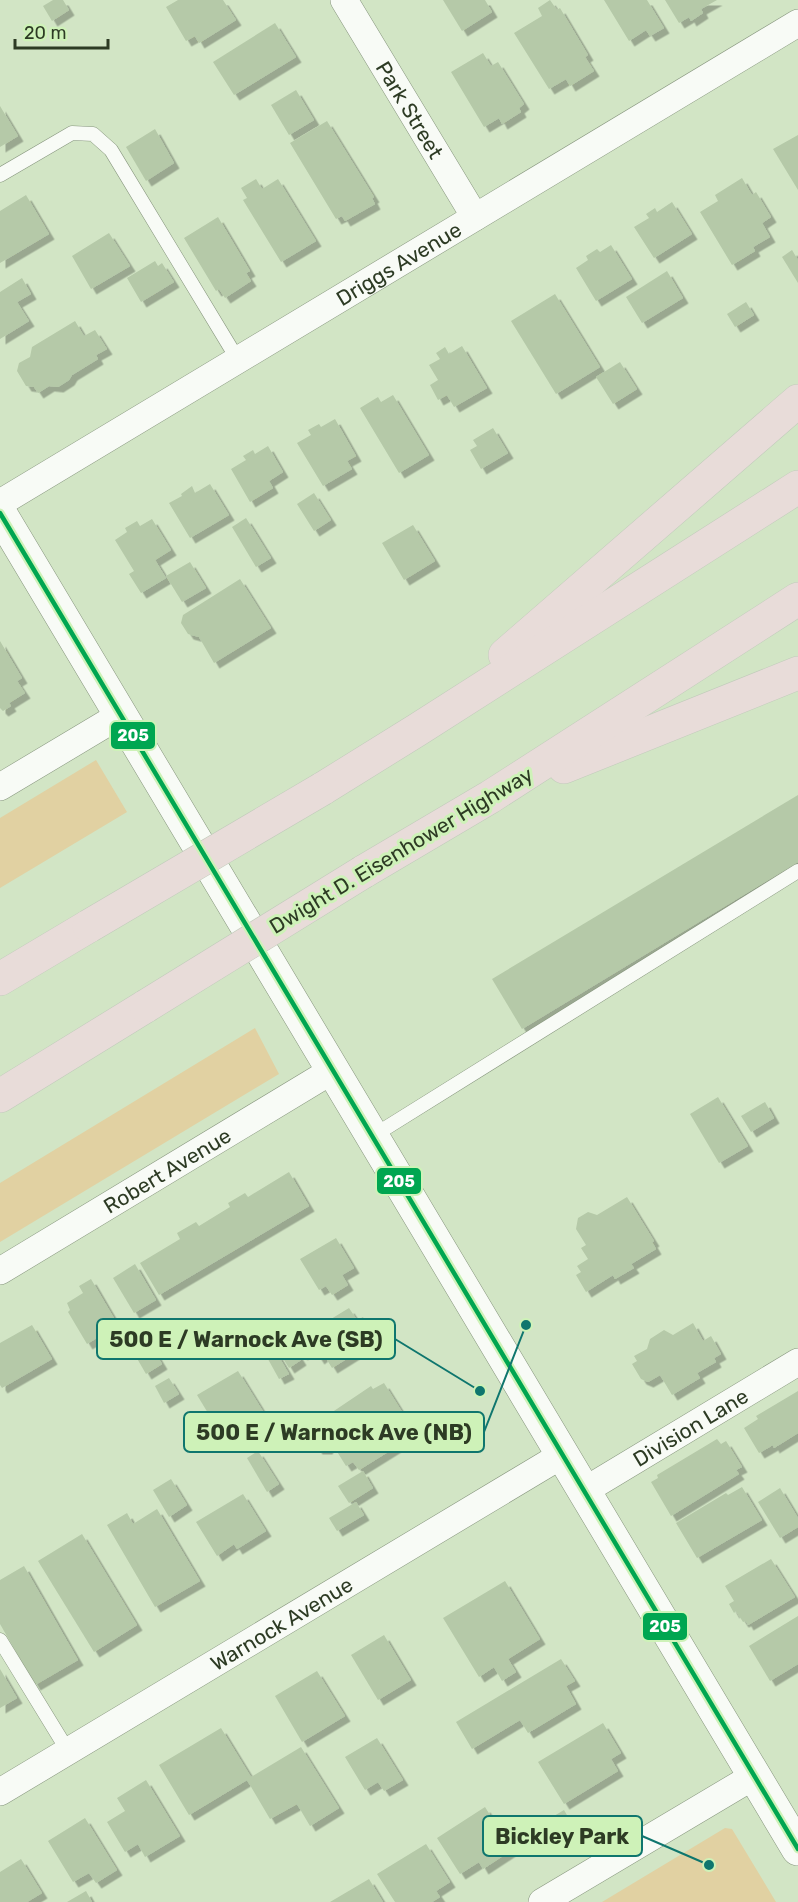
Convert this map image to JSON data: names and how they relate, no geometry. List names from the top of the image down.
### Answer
{
  "streets": {
    "highway": ["Dwight D. Eisenhower Highway"],
    "street": [
      "Park Street",
      "Driggs Avenue",
      "Robert Avenue",
      "Division Lane",
      "Warnock Avenue"
    ]
  },
  "crossings": [
    ["Park Street", "Driggs Avenue"]
  ],
  "places": ["500 E / Warnock Ave (NB)", "500 E / Warnock Ave (SB)", "Bickley Park"],
  "lines": ["transit line 205"],
  "scale_bar": "20 m"
}
